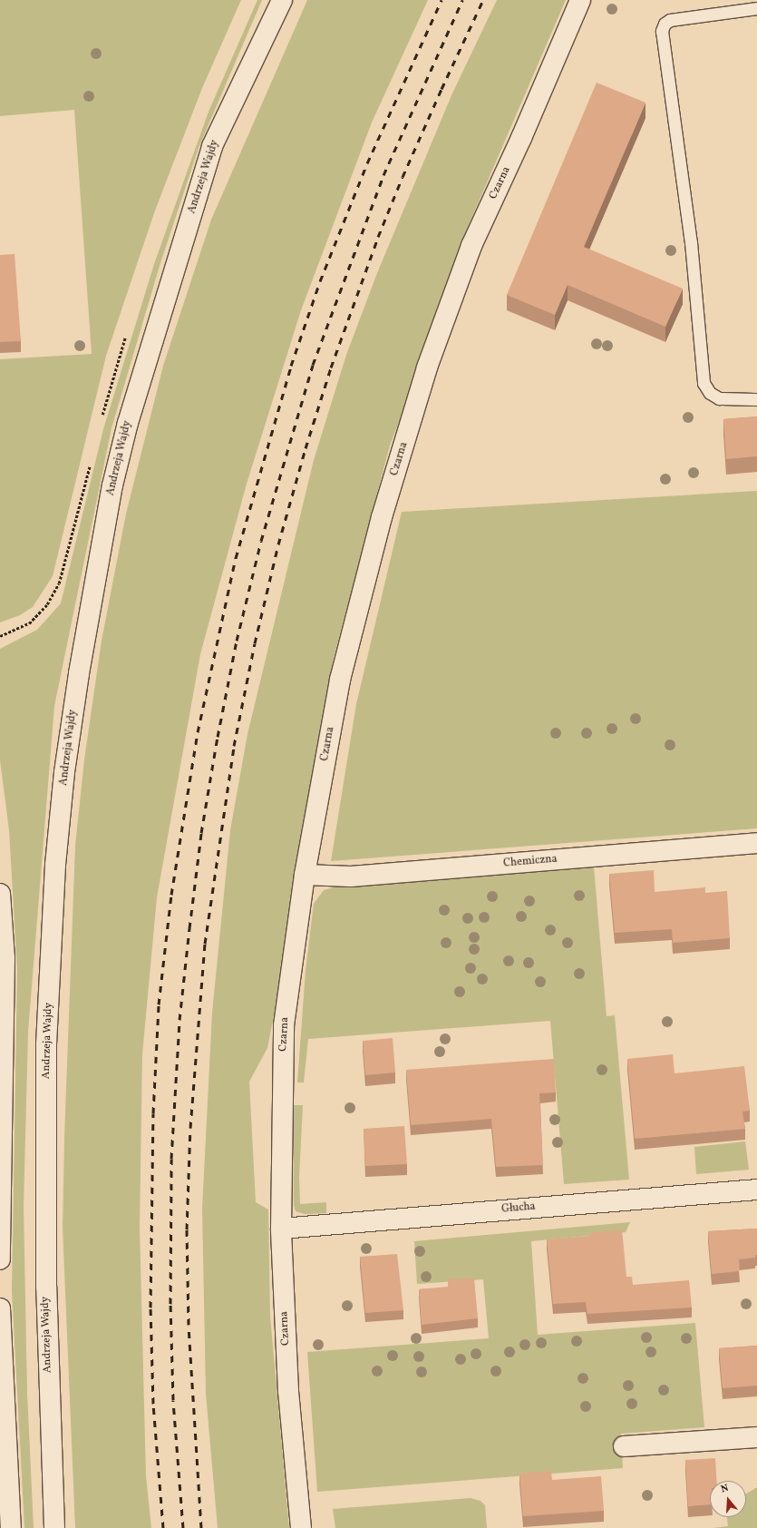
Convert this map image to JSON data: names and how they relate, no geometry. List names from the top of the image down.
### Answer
{
  "streets": {
    "street": [
      "Andrzeja Wajdy",
      "Czarna",
      "Chemiczna",
      "Głucha"
    ]
  },
  "crossings": [
    ["Czarna", "Chemiczna"],
    ["Czarna", "Głucha"]
  ],
  "north": "top"
}
